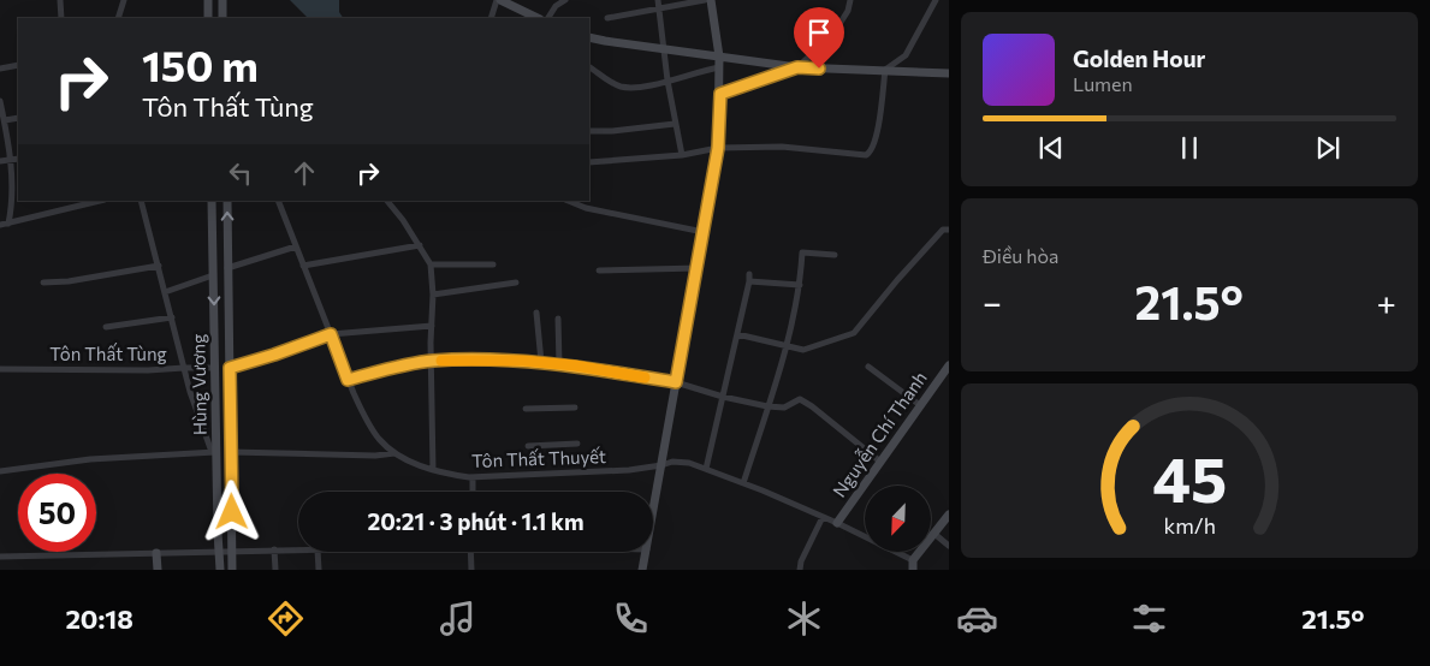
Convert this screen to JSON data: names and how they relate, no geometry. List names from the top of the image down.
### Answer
{
  "streets": {
    "street": [
      "Tôn Thất Tùng",
      "Hùng Vương",
      "Nguyễn Chí Thanh",
      "Tôn Thất Thuyết"
    ]
  },
  "crossings": [
    ["Tôn Thất Tùng", "Hùng Vương"],
    ["Nguyễn Chí Thanh", "Tôn Thất Thuyết"]
  ],
  "north": "bottom left",
  "page": {
    "turn": ["150 m", "Tôn Thất Tùng"],
    "song": ["Golden Hour", "Lumen"],
    "tile": "Điều hòa",
    "heat": ["−", "21.5°", "+"],
    "limit": "50",
    "trip": "20:21 · 3 phút · 1.1 km",
    "tabs": ["20:18", "21.5°"],
    "gauge": ["45", "km/h"]
  }
}
